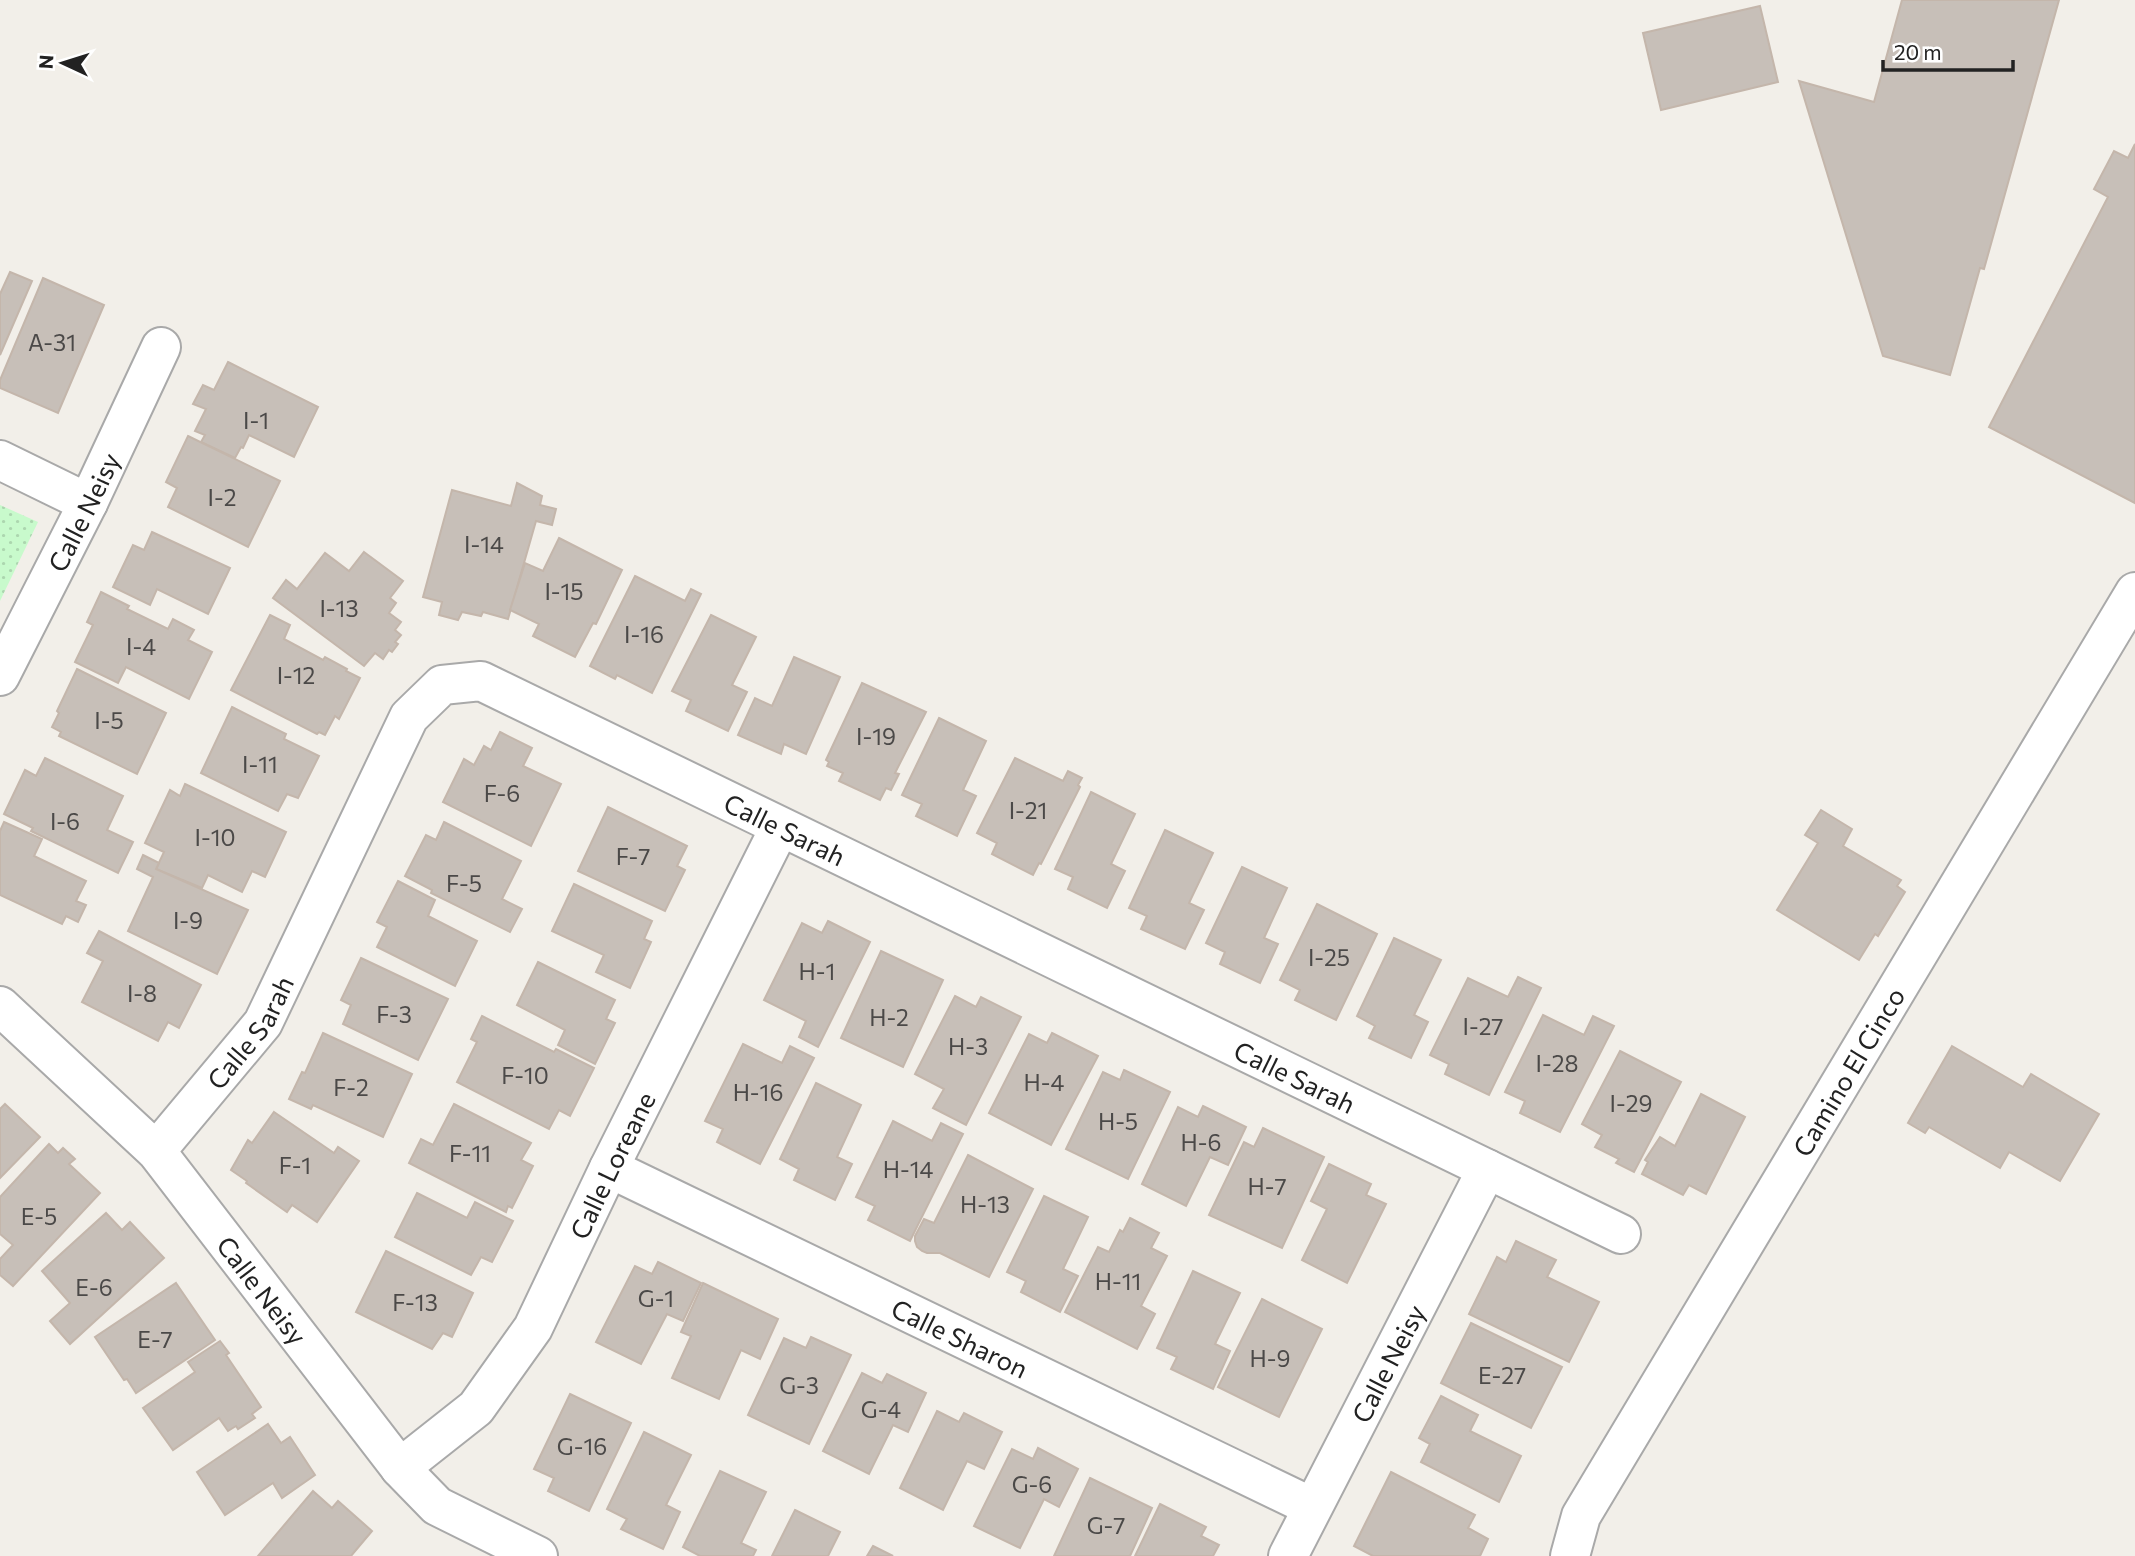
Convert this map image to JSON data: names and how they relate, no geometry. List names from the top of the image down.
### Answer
{
  "streets": {
    "street": [
      "Calle Neisy",
      "Calle Sarah",
      "Camino El Cinco",
      "Calle Loreane",
      "Calle Sharon"
    ]
  },
  "crossings": [
    ["Calle Neisy", "Calle Sarah"],
    ["Calle Neisy", "Calle Loreane"],
    ["Calle Neisy", "Calle Sharon"],
    ["Calle Sarah", "Calle Loreane"],
    ["Calle Loreane", "Calle Sharon"]
  ],
  "house_numbers": [
    "A-31",
    "I-1",
    "I-2",
    "I-14",
    "I-15",
    "I-13",
    "I-16",
    "I-4",
    "I-12",
    "I-5",
    "I-19",
    "I-11",
    "F-6",
    "I-21",
    "I-6",
    "I-10",
    "F-7",
    "F-5",
    "I-9",
    "I-25",
    "H-1",
    "I-8",
    "F-3",
    "H-2",
    "I-27",
    "H-3",
    "I-28",
    "F-10",
    "H-4",
    "F-2",
    "H-16",
    "I-29",
    "H-5",
    "H-6",
    "F-11",
    "F-1",
    "H-14",
    "H-7",
    "H-13",
    "E-5",
    "H-11",
    "E-6",
    "G-1",
    "F-13",
    "E-7",
    "H-9",
    "E-27",
    "G-3",
    "G-4",
    "G-16",
    "G-6",
    "G-7"
  ],
  "scale_bar": "20 m",
  "north": "left"
}
